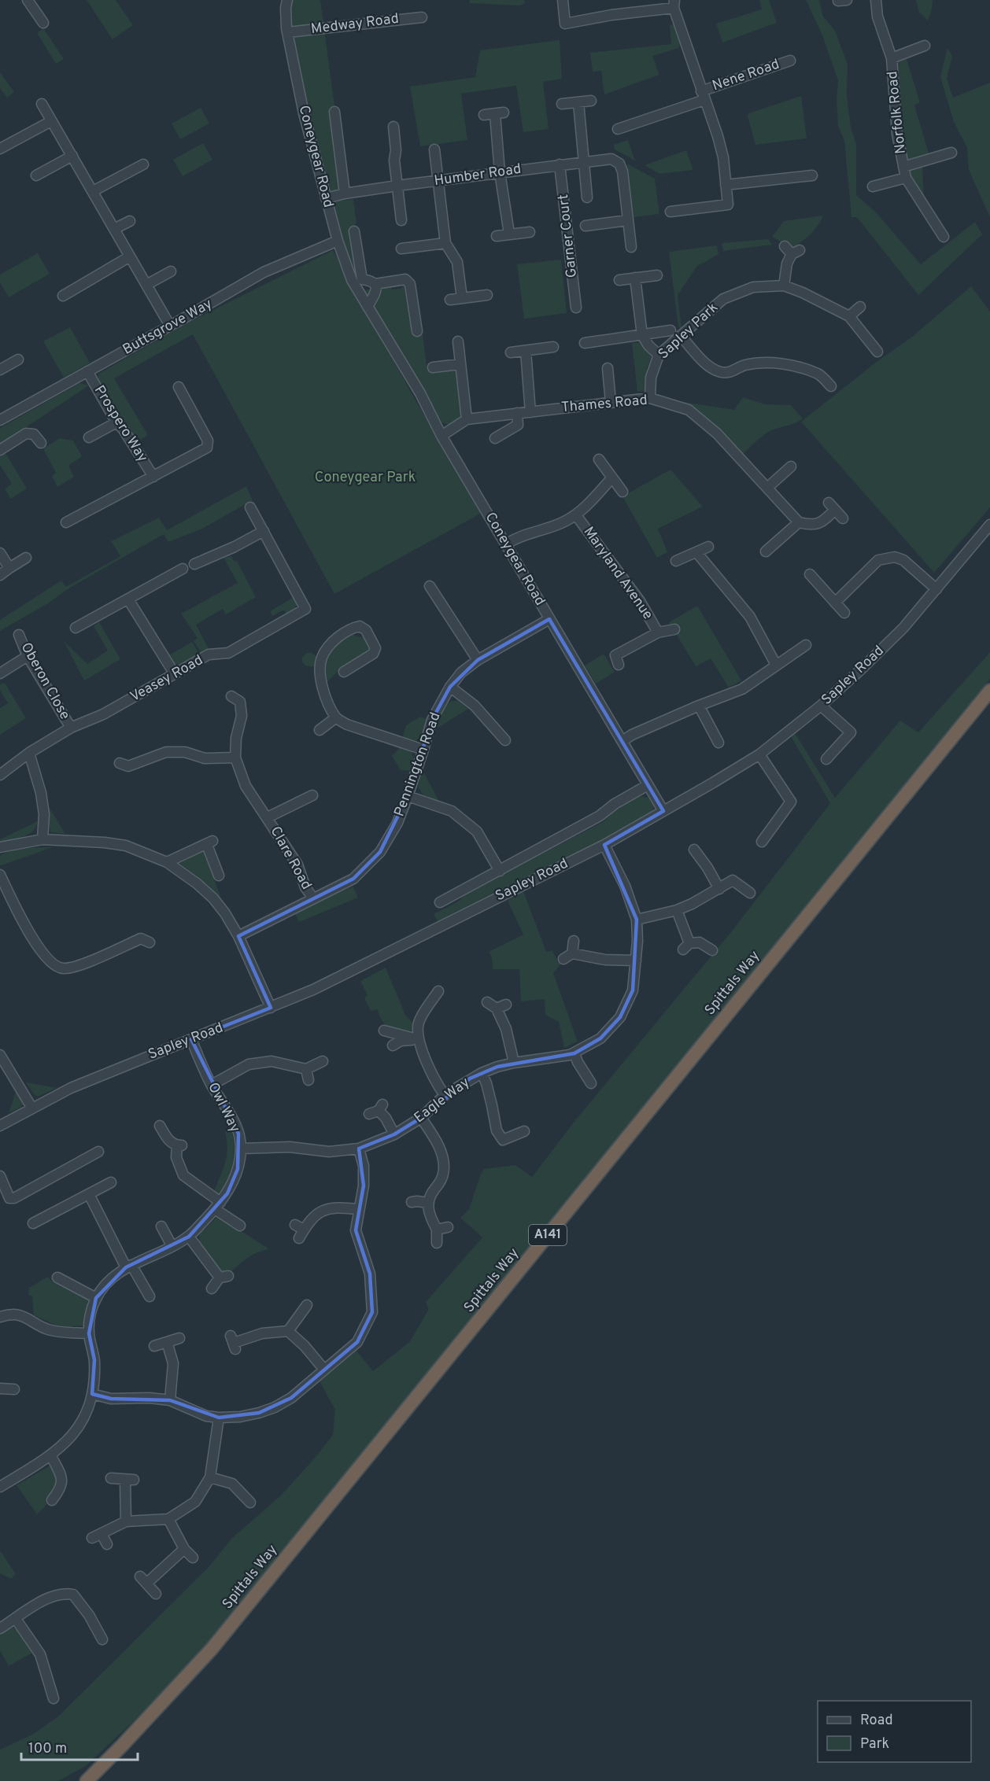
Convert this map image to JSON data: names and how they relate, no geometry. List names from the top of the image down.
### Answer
{
  "streets": {
    "highway": ["Spittals Way", "A141"],
    "street": [
      "Medway Road",
      "Nene Road",
      "Norfolk Road",
      "Coneygear Road",
      "Humber Road",
      "Garner Court",
      "Buttsgrove Way",
      "Sapley Park",
      "Thames Road",
      "Prospero Way",
      "Maryland Avenue",
      "Sapley Road",
      "Veasey Road",
      "Oberon Close",
      "Pennington Road",
      "Clare Road",
      "Eagle Way",
      "Owl Way"
    ]
  },
  "crossings": [
    ["Medway Road", "Coneygear Road"],
    ["Coneygear Road", "Humber Road"],
    ["Coneygear Road", "Buttsgrove Way"],
    ["Coneygear Road", "Thames Road"],
    ["Coneygear Road", "Maryland Avenue"],
    ["Coneygear Road", "Sapley Road"],
    ["Coneygear Road", "Pennington Road"],
    ["Humber Road", "Garner Court"],
    ["Buttsgrove Way", "Prospero Way"],
    ["Sapley Park", "Thames Road"],
    ["Sapley Road", "Eagle Way"],
    ["Sapley Road", "Owl Way"],
    ["Veasey Road", "Oberon Close"],
    ["Pennington Road", "Clare Road"],
    ["Eagle Way", "Owl Way"]
  ],
  "parks": ["Coneygear Park"],
  "legend": ["Road", "Park"],
  "scale_bar": "100 m"
}
